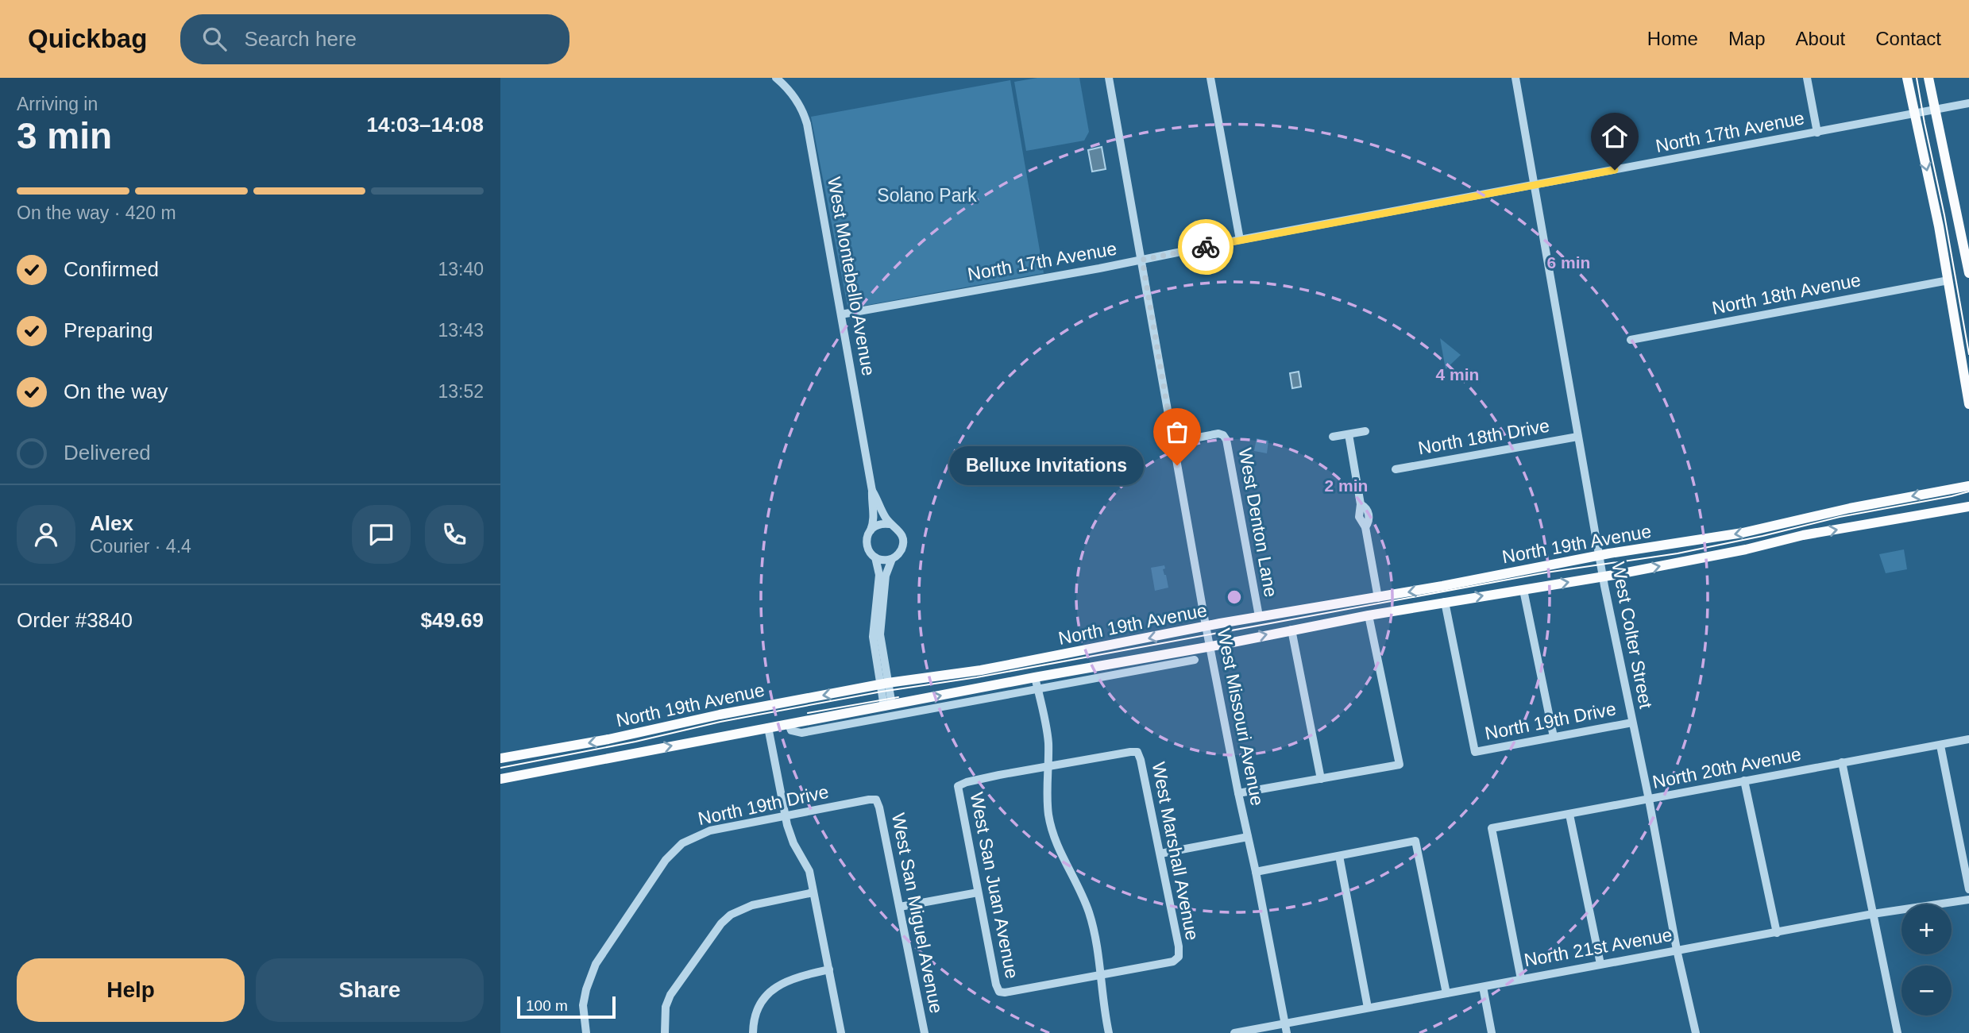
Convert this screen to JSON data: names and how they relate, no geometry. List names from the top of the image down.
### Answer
{
  "streets": {
    "main road": ["North 19th Avenue"],
    "street": [
      "North 17th Avenue",
      "West Montebello Avenue",
      "North 18th Avenue",
      "North 18th Drive",
      "West Denton Lane",
      "West Colter Street",
      "West Missouri Avenue",
      "North 19th Drive",
      "North 20th Avenue",
      "West Marshall Avenue",
      "West San Juan Avenue",
      "West San Miguel Avenue",
      "North 21st Avenue"
    ]
  },
  "crossings": [
    ["North 17th Avenue", "West Montebello Avenue"],
    ["North 17th Avenue", "West Colter Street"],
    ["North 17th Avenue", "West Missouri Avenue"],
    ["North 18th Drive", "West Colter Street"],
    ["West Denton Lane", "North 19th Avenue"],
    ["West Denton Lane", "West Missouri Avenue"],
    ["North 19th Avenue", "West Colter Street"],
    ["North 19th Avenue", "West Missouri Avenue"],
    ["North 19th Avenue", "North 19th Drive"],
    ["West Colter Street", "North 19th Drive"],
    ["West Colter Street", "North 20th Avenue"],
    ["West Colter Street", "North 21st Avenue"],
    ["West Missouri Avenue", "North 21st Avenue"],
    ["North 19th Drive", "West San Miguel Avenue"],
    ["North 20th Avenue", "North 21st Avenue"],
    ["West Marshall Avenue", "West San Juan Avenue"]
  ],
  "parks": ["Solano Park"],
  "places": ["Belluxe Invitations"],
  "scale_bar": "100 m",
  "page": {
    "header": "Quickbag",
    "search": "Search here",
    "nav": [
      "Home",
      "Map",
      "About",
      "Contact"
    ],
    "heading": ["3 min", "Arriving in", "14:03–14:08"],
    "panel": [
      "Alex",
      "Courier · 4.4",
      "Order #3840",
      "$49.69"
    ],
    "bar": "On the way · 420 m",
    "list": [
      ["Confirmed", "13:40"],
      ["Preparing", "13:43"],
      ["On the way", "13:52"],
      "Delivered"
    ],
    "bubble": "Belluxe Invitations",
    "map_buttons": ["+", "−"],
    "buttons": ["Help", "Share"],
    "scale": "100 m"
  },
  "rings": ["6 min", "4 min", "2 min"]
}
